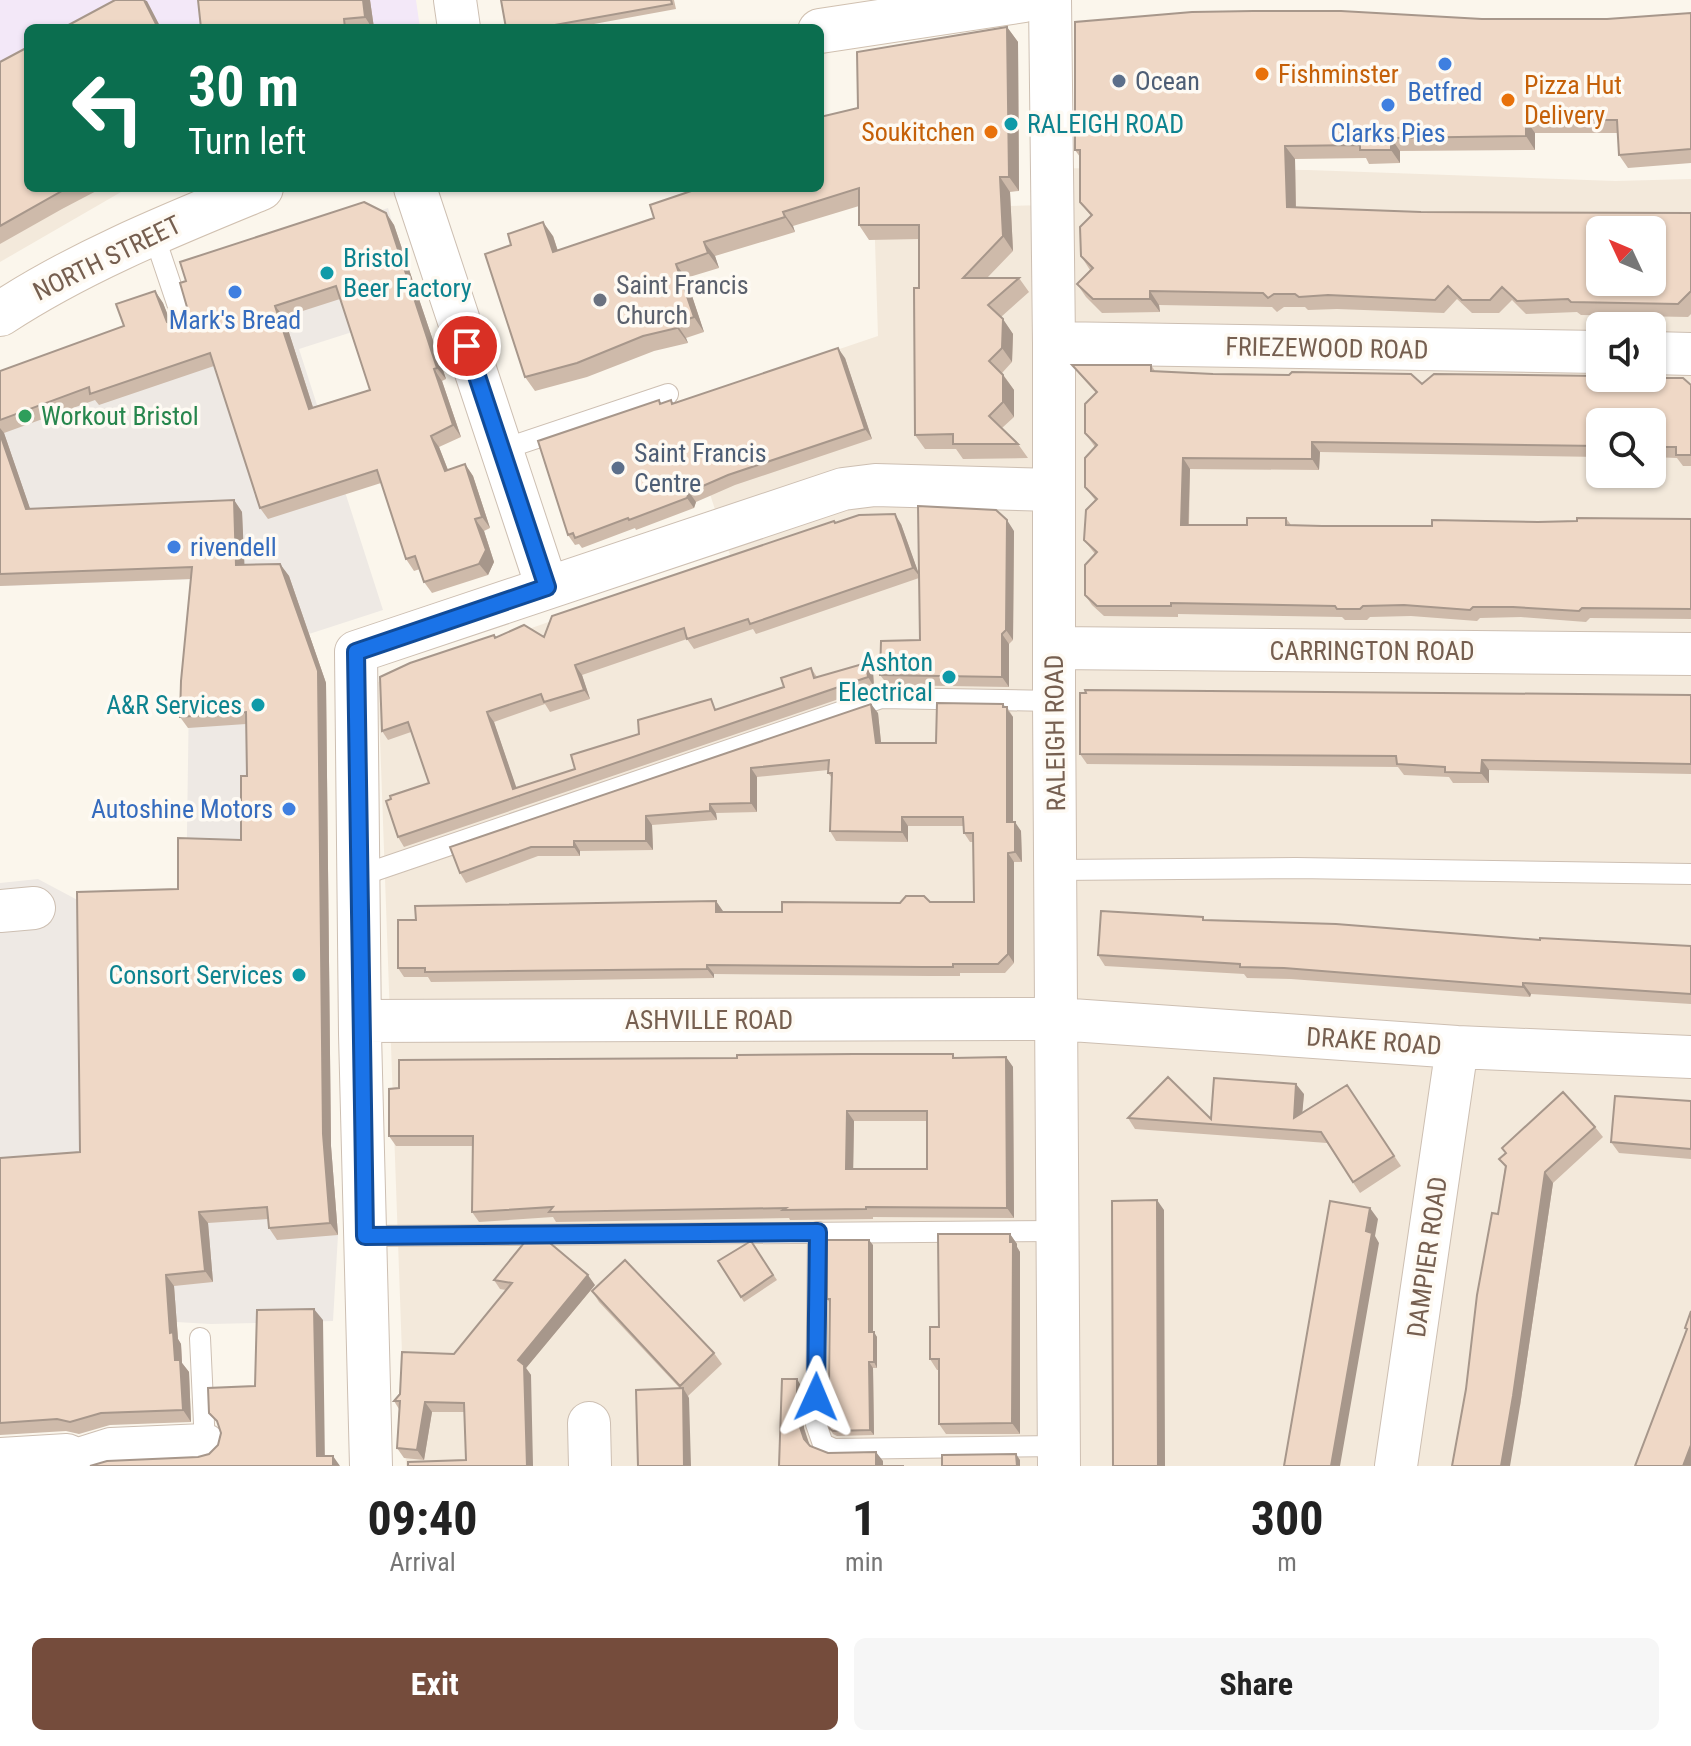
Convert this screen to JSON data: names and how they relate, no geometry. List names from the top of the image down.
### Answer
{
  "streets": {
    "main road": ["NORTH STREET"],
    "street": [
      "FRIEZEWOOD ROAD",
      "CARRINGTON ROAD",
      "RALEIGH ROAD",
      "ASHVILLE ROAD",
      "DRAKE ROAD",
      "DAMPIER ROAD"
    ]
  },
  "crossings": [
    ["FRIEZEWOOD ROAD", "RALEIGH ROAD"],
    ["CARRINGTON ROAD", "RALEIGH ROAD"],
    ["RALEIGH ROAD", "ASHVILLE ROAD"],
    ["RALEIGH ROAD", "DRAKE ROAD"],
    ["ASHVILLE ROAD", "DRAKE ROAD"],
    ["DRAKE ROAD", "DAMPIER ROAD"]
  ],
  "places": [
    "Betfred",
    "Fishminster",
    "Ocean",
    "Pizza Hut Delivery",
    "Clarks Pies",
    "RALEIGH ROAD",
    "Soukitchen",
    "Bristol Beer Factory",
    "Mark's Bread",
    "Saint Francis Church",
    "Workout Bristol",
    "Saint Francis Centre",
    "rivendell",
    "Ashton Electrical",
    "A&R Services",
    "Autoshine Motors",
    "Consort Services"
  ],
  "north": "top left",
  "page": {
    "turn": ["30 m", "Turn left"],
    "eta": [
      "09:40",
      "Arrival",
      "1",
      "min",
      "300",
      "m"
    ],
    "buttons": ["Exit", "Share"]
  }
}
